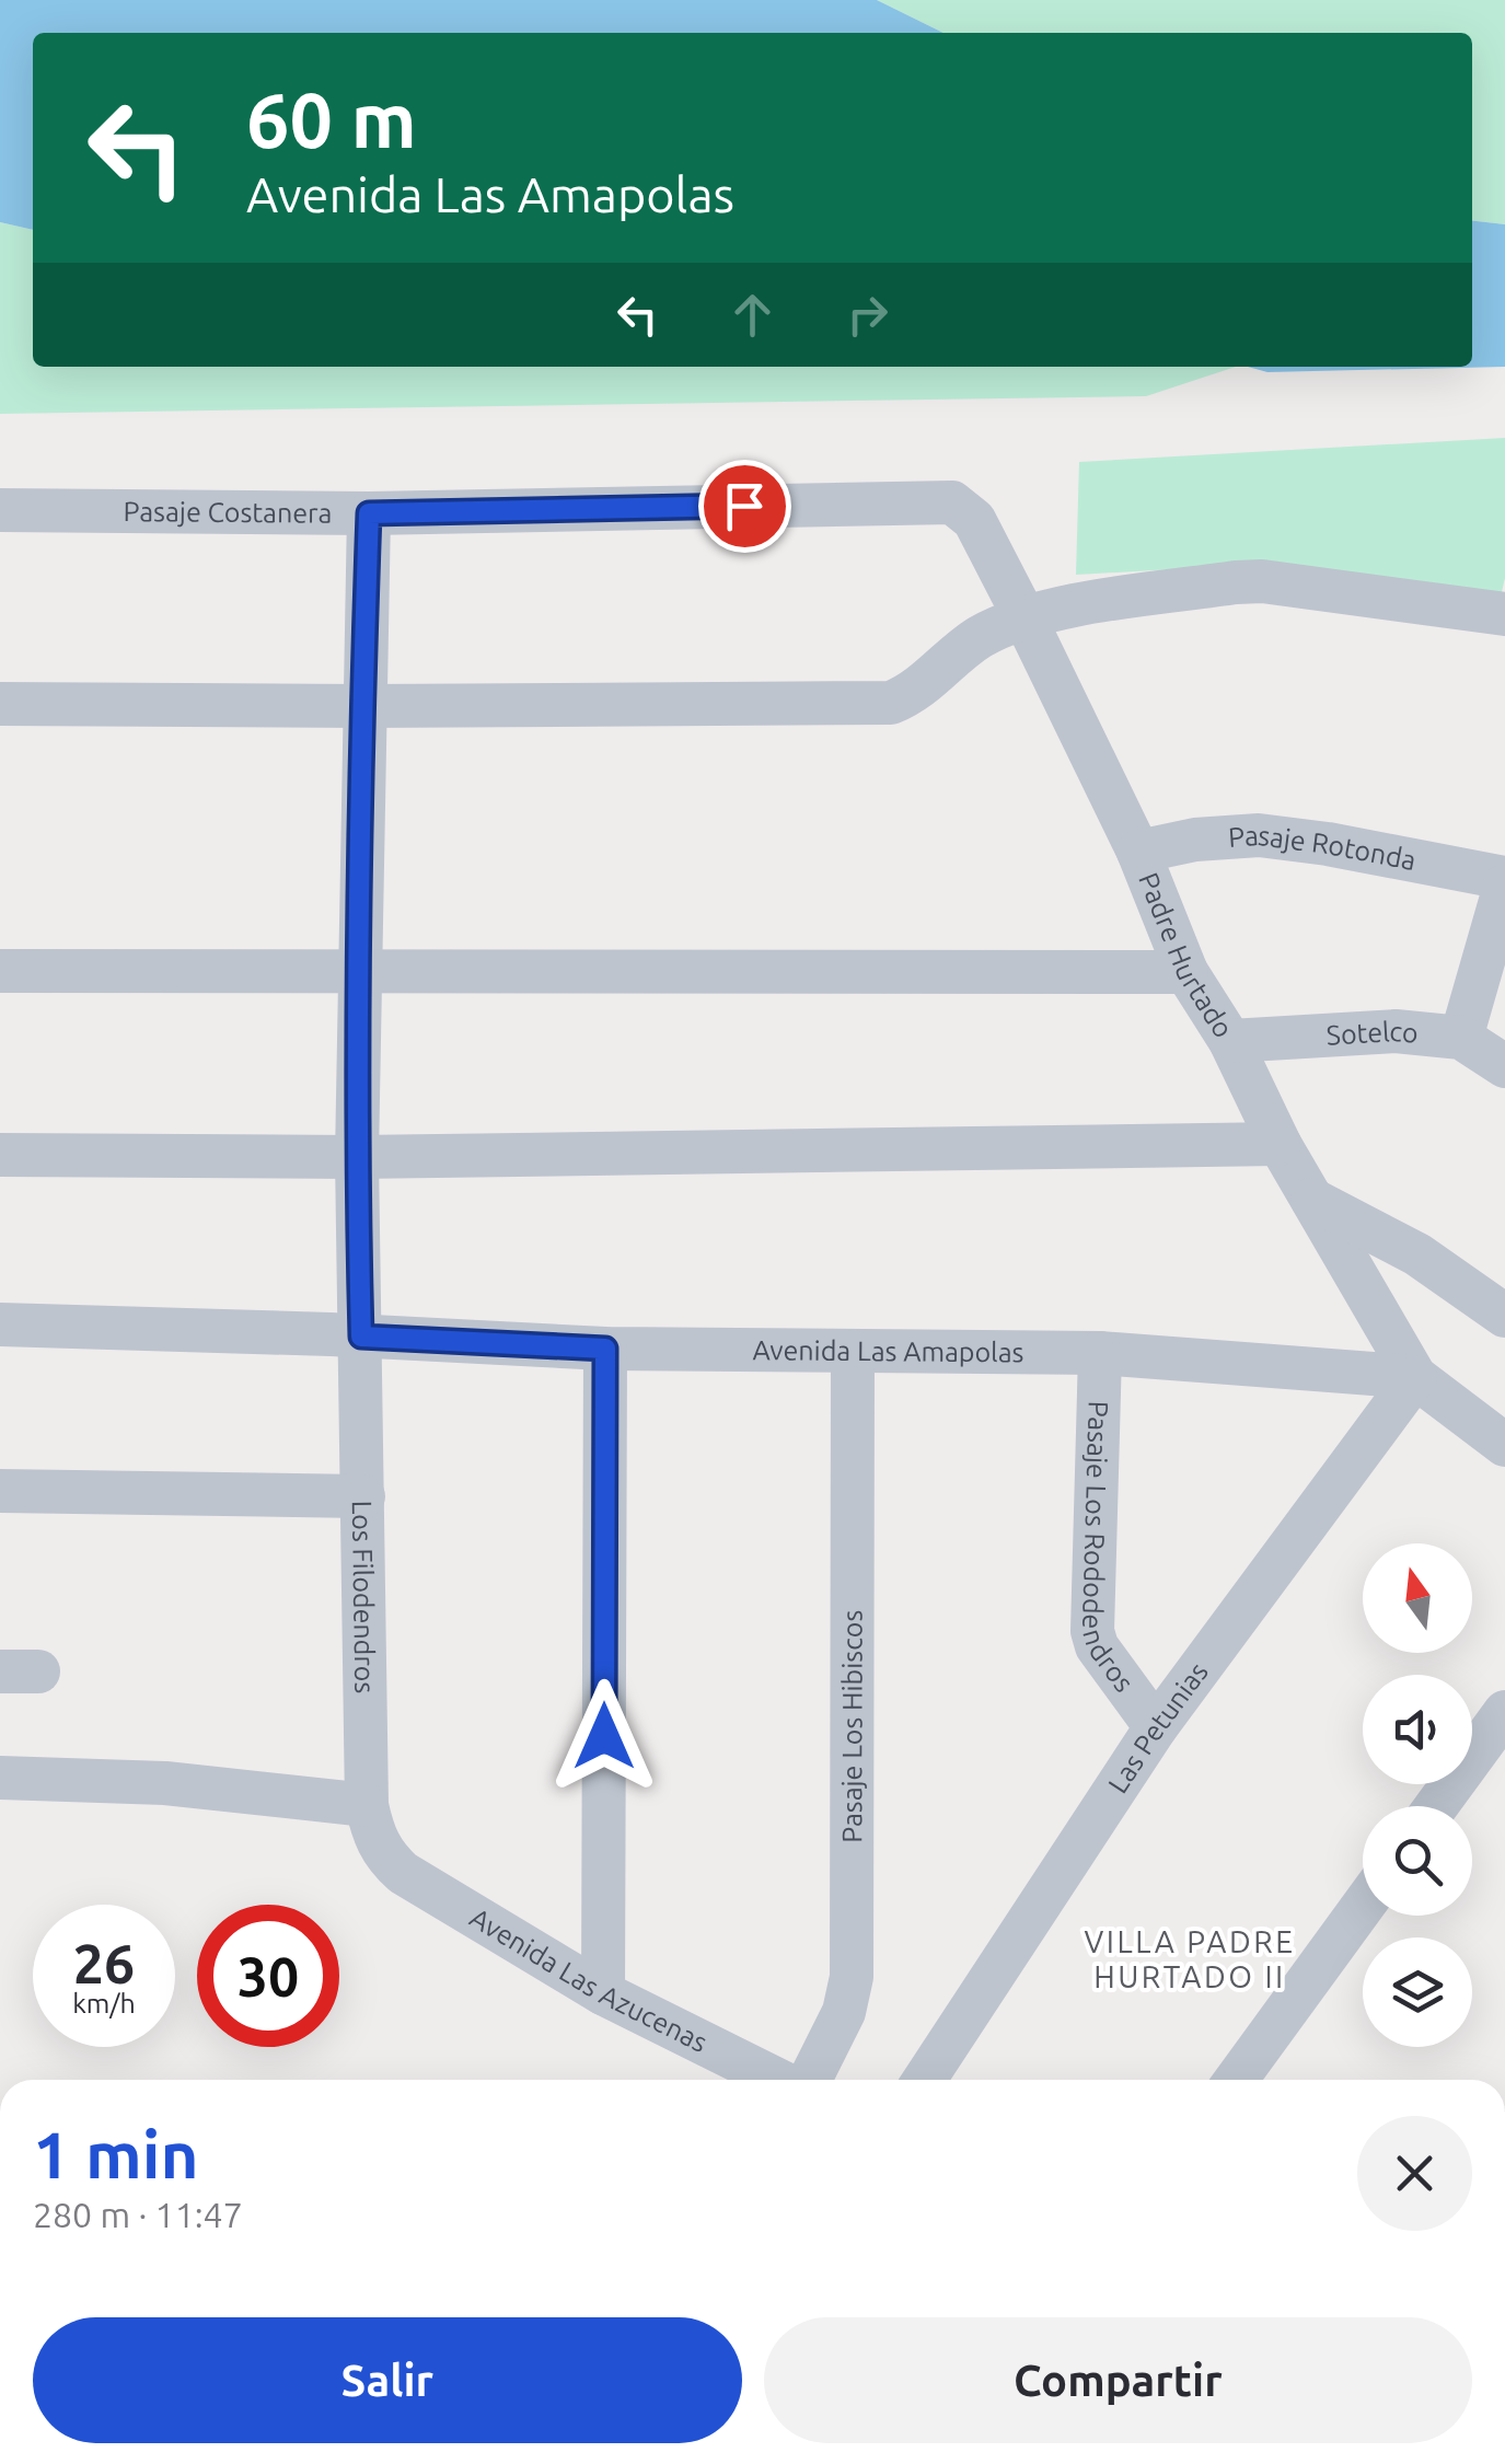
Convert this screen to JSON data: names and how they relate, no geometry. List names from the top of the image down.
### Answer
{
  "streets": {
    "street": [
      "Pasaje Costanera",
      "Pasaje Rotonda",
      "Padre Hurtado",
      "Sotelco",
      "Avenida Las Amapolas",
      "Pasaje Los Rododendros",
      "Los Filodendros",
      "Pasaje Los Hibiscos",
      "Las Petunias",
      "Avenida Las Azucenas"
    ]
  },
  "crossings": [
    ["Pasaje Costanera", "Padre Hurtado"],
    ["Pasaje Costanera", "Los Filodendros"],
    ["Pasaje Rotonda", "Padre Hurtado"],
    ["Padre Hurtado", "Sotelco"],
    ["Padre Hurtado", "Avenida Las Amapolas"],
    ["Padre Hurtado", "Las Petunias"],
    ["Avenida Las Amapolas", "Pasaje Los Rododendros"],
    ["Avenida Las Amapolas", "Los Filodendros"],
    ["Avenida Las Amapolas", "Pasaje Los Hibiscos"],
    ["Avenida Las Amapolas", "Las Petunias"],
    ["Pasaje Los Rododendros", "Las Petunias"],
    ["Los Filodendros", "Avenida Las Azucenas"]
  ],
  "districts": ["VILLA PADRE HURTADO II"],
  "north": "top",
  "page": {
    "turn": ["60 m", "Avenida Las Amapolas"],
    "speed": "26 km/h",
    "limit": "30",
    "heading": ["1 min", "280 m · 11:47"],
    "buttons": ["Salir", "Compartir"]
  }
}
